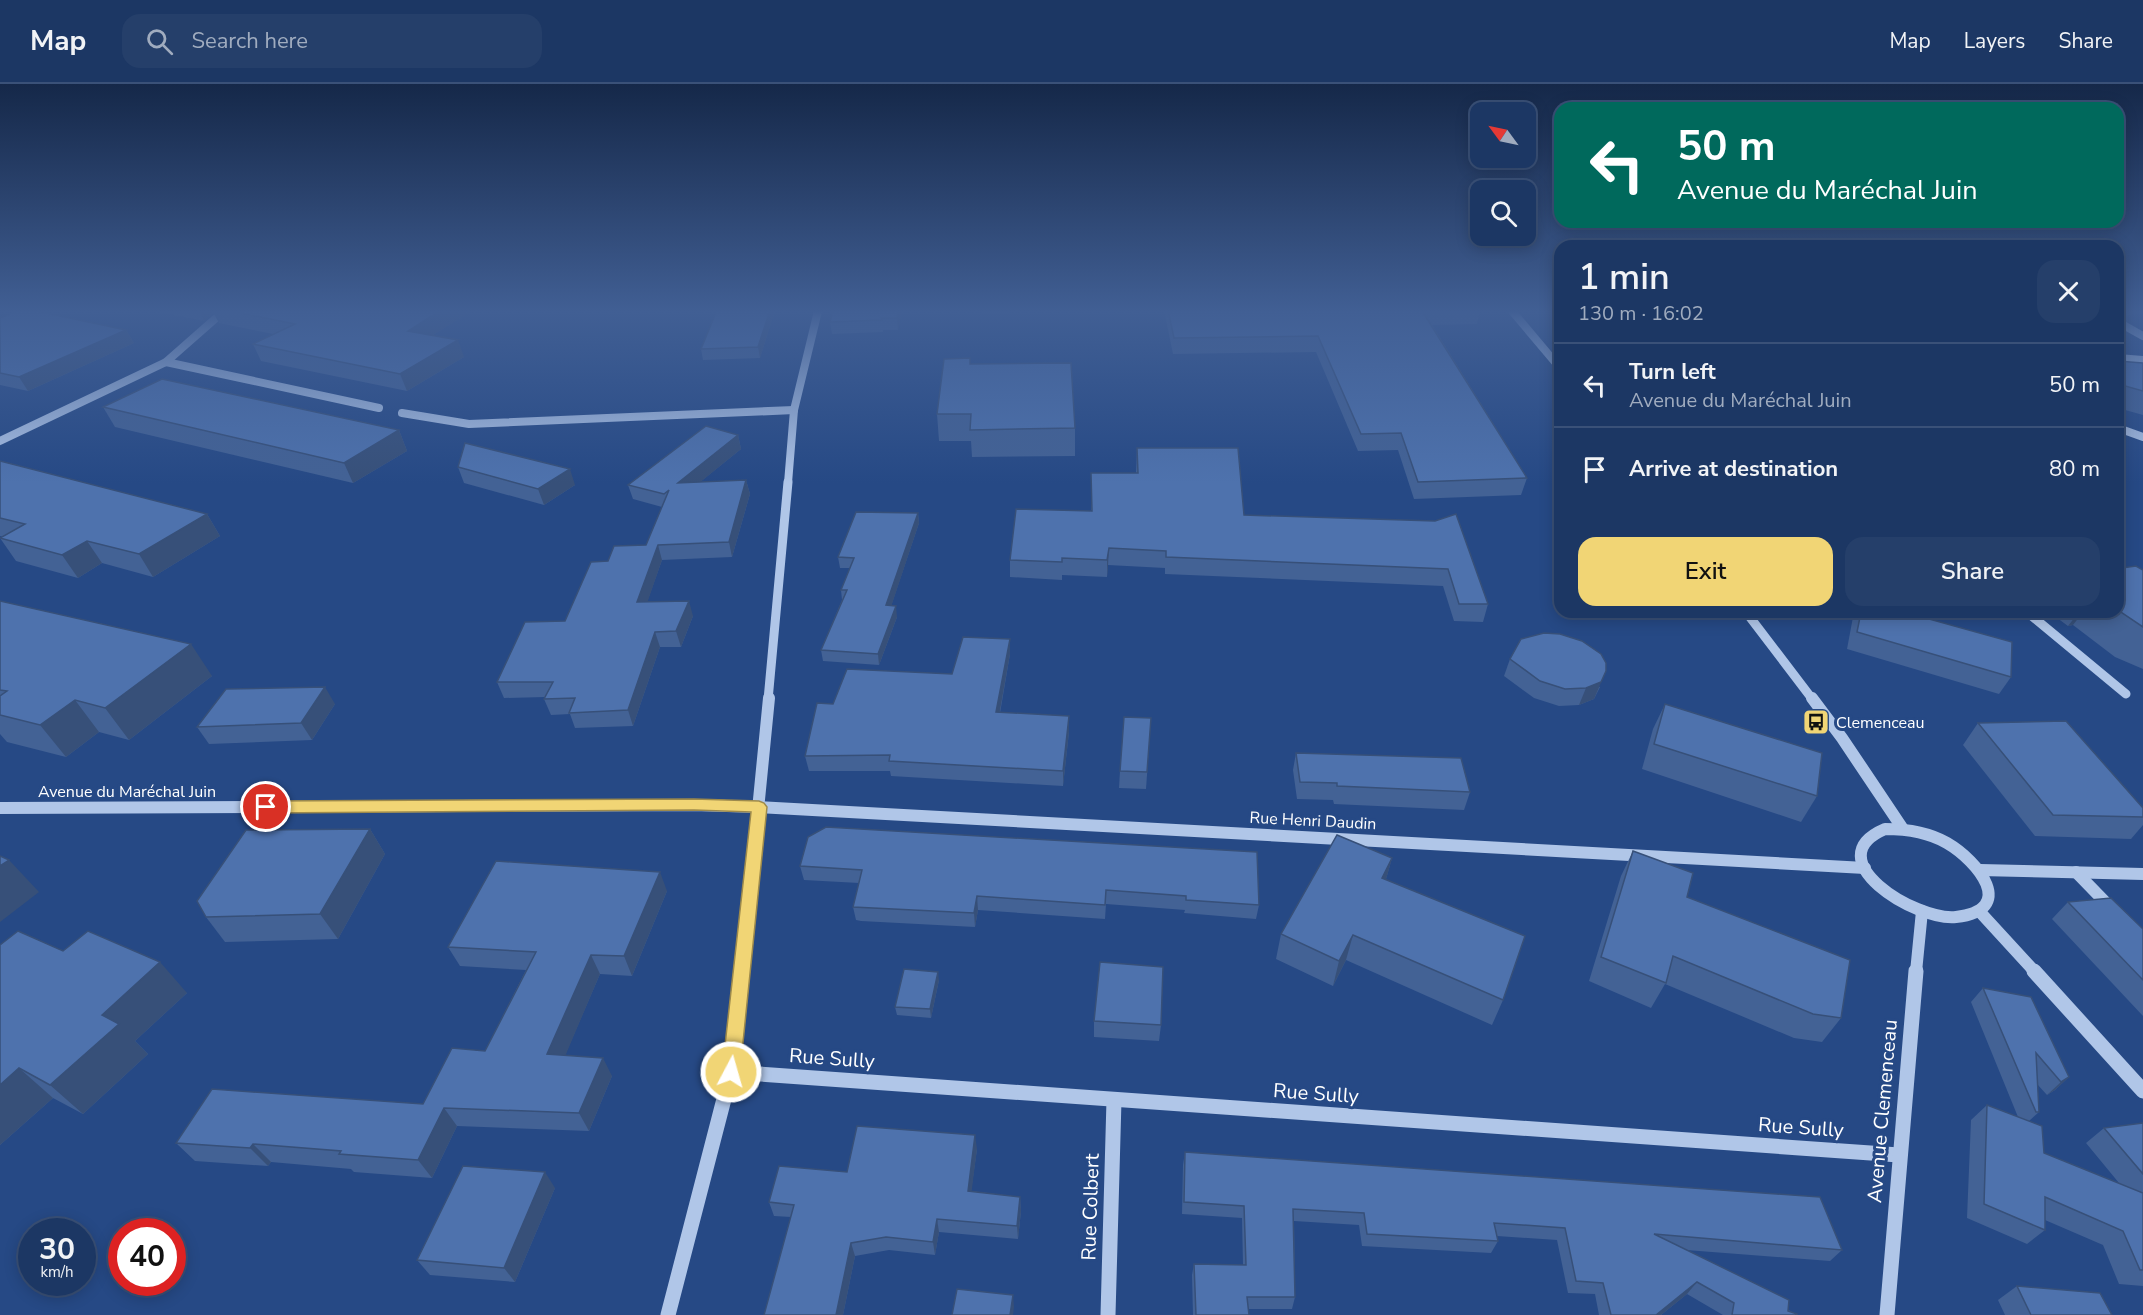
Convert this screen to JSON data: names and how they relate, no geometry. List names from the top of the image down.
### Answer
{
  "streets": {
    "street": [
      "Avenue du Maréchal Juin",
      "Rue Henri Daudin",
      "Rue Sully",
      "Avenue Clemenceau",
      "Rue Colbert"
    ]
  },
  "crossings": [
    ["Avenue du Maréchal Juin", "Rue Henri Daudin"],
    ["Rue Sully", "Avenue Clemenceau"],
    ["Rue Sully", "Rue Colbert"]
  ],
  "places": {
    "bus stop": ["Clemenceau"]
  },
  "north": "top left",
  "page": {
    "header": "Map",
    "search": "Search here",
    "nav": ["Map", "Layers", "Share"],
    "turn": ["50 m", "Avenue du Maréchal Juin"],
    "heading": ["1 min", "130 m · 16:02"],
    "list": [
      {
        "name": "Turn left",
        "note": "Avenue du Maréchal Juin",
        "value": "50 m"
      },
      {
        "name": "Arrive at destination",
        "value": "80 m"
      }
    ],
    "buttons": ["Exit", "Share"],
    "speed": "30 km/h",
    "limit": "40"
  }
}
